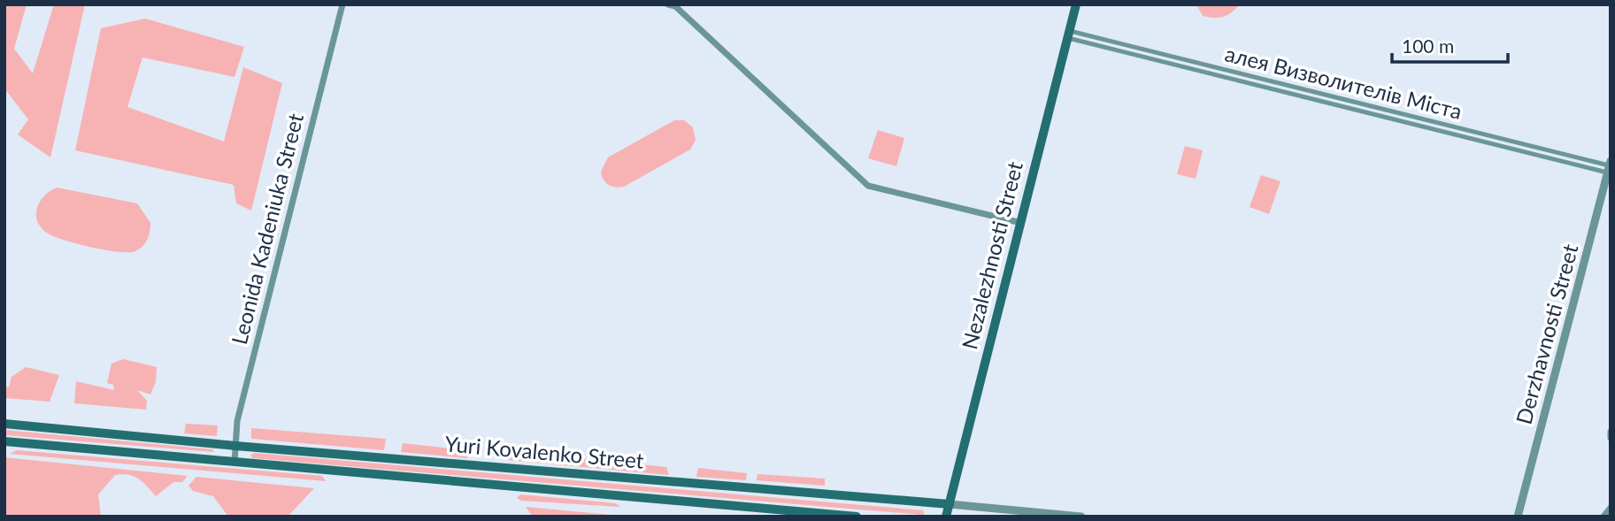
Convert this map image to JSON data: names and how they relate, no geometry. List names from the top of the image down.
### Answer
{
  "streets": {
    "main road": ["Nezalezhnosti Street", "Yuri Kovalenko Street"],
    "street": ["алея Визволителів Міста", "Leonida Kadeniuka Street", "Derzhavnosti Street"]
  },
  "crossings": [
    ["алея Визволителів Міста", "Nezalezhnosti Street"],
    ["алея Визволителів Міста", "Derzhavnosti Street"],
    ["Leonida Kadeniuka Street", "Yuri Kovalenko Street"],
    ["Nezalezhnosti Street", "Yuri Kovalenko Street"]
  ],
  "scale_bar": "100 m"
}
